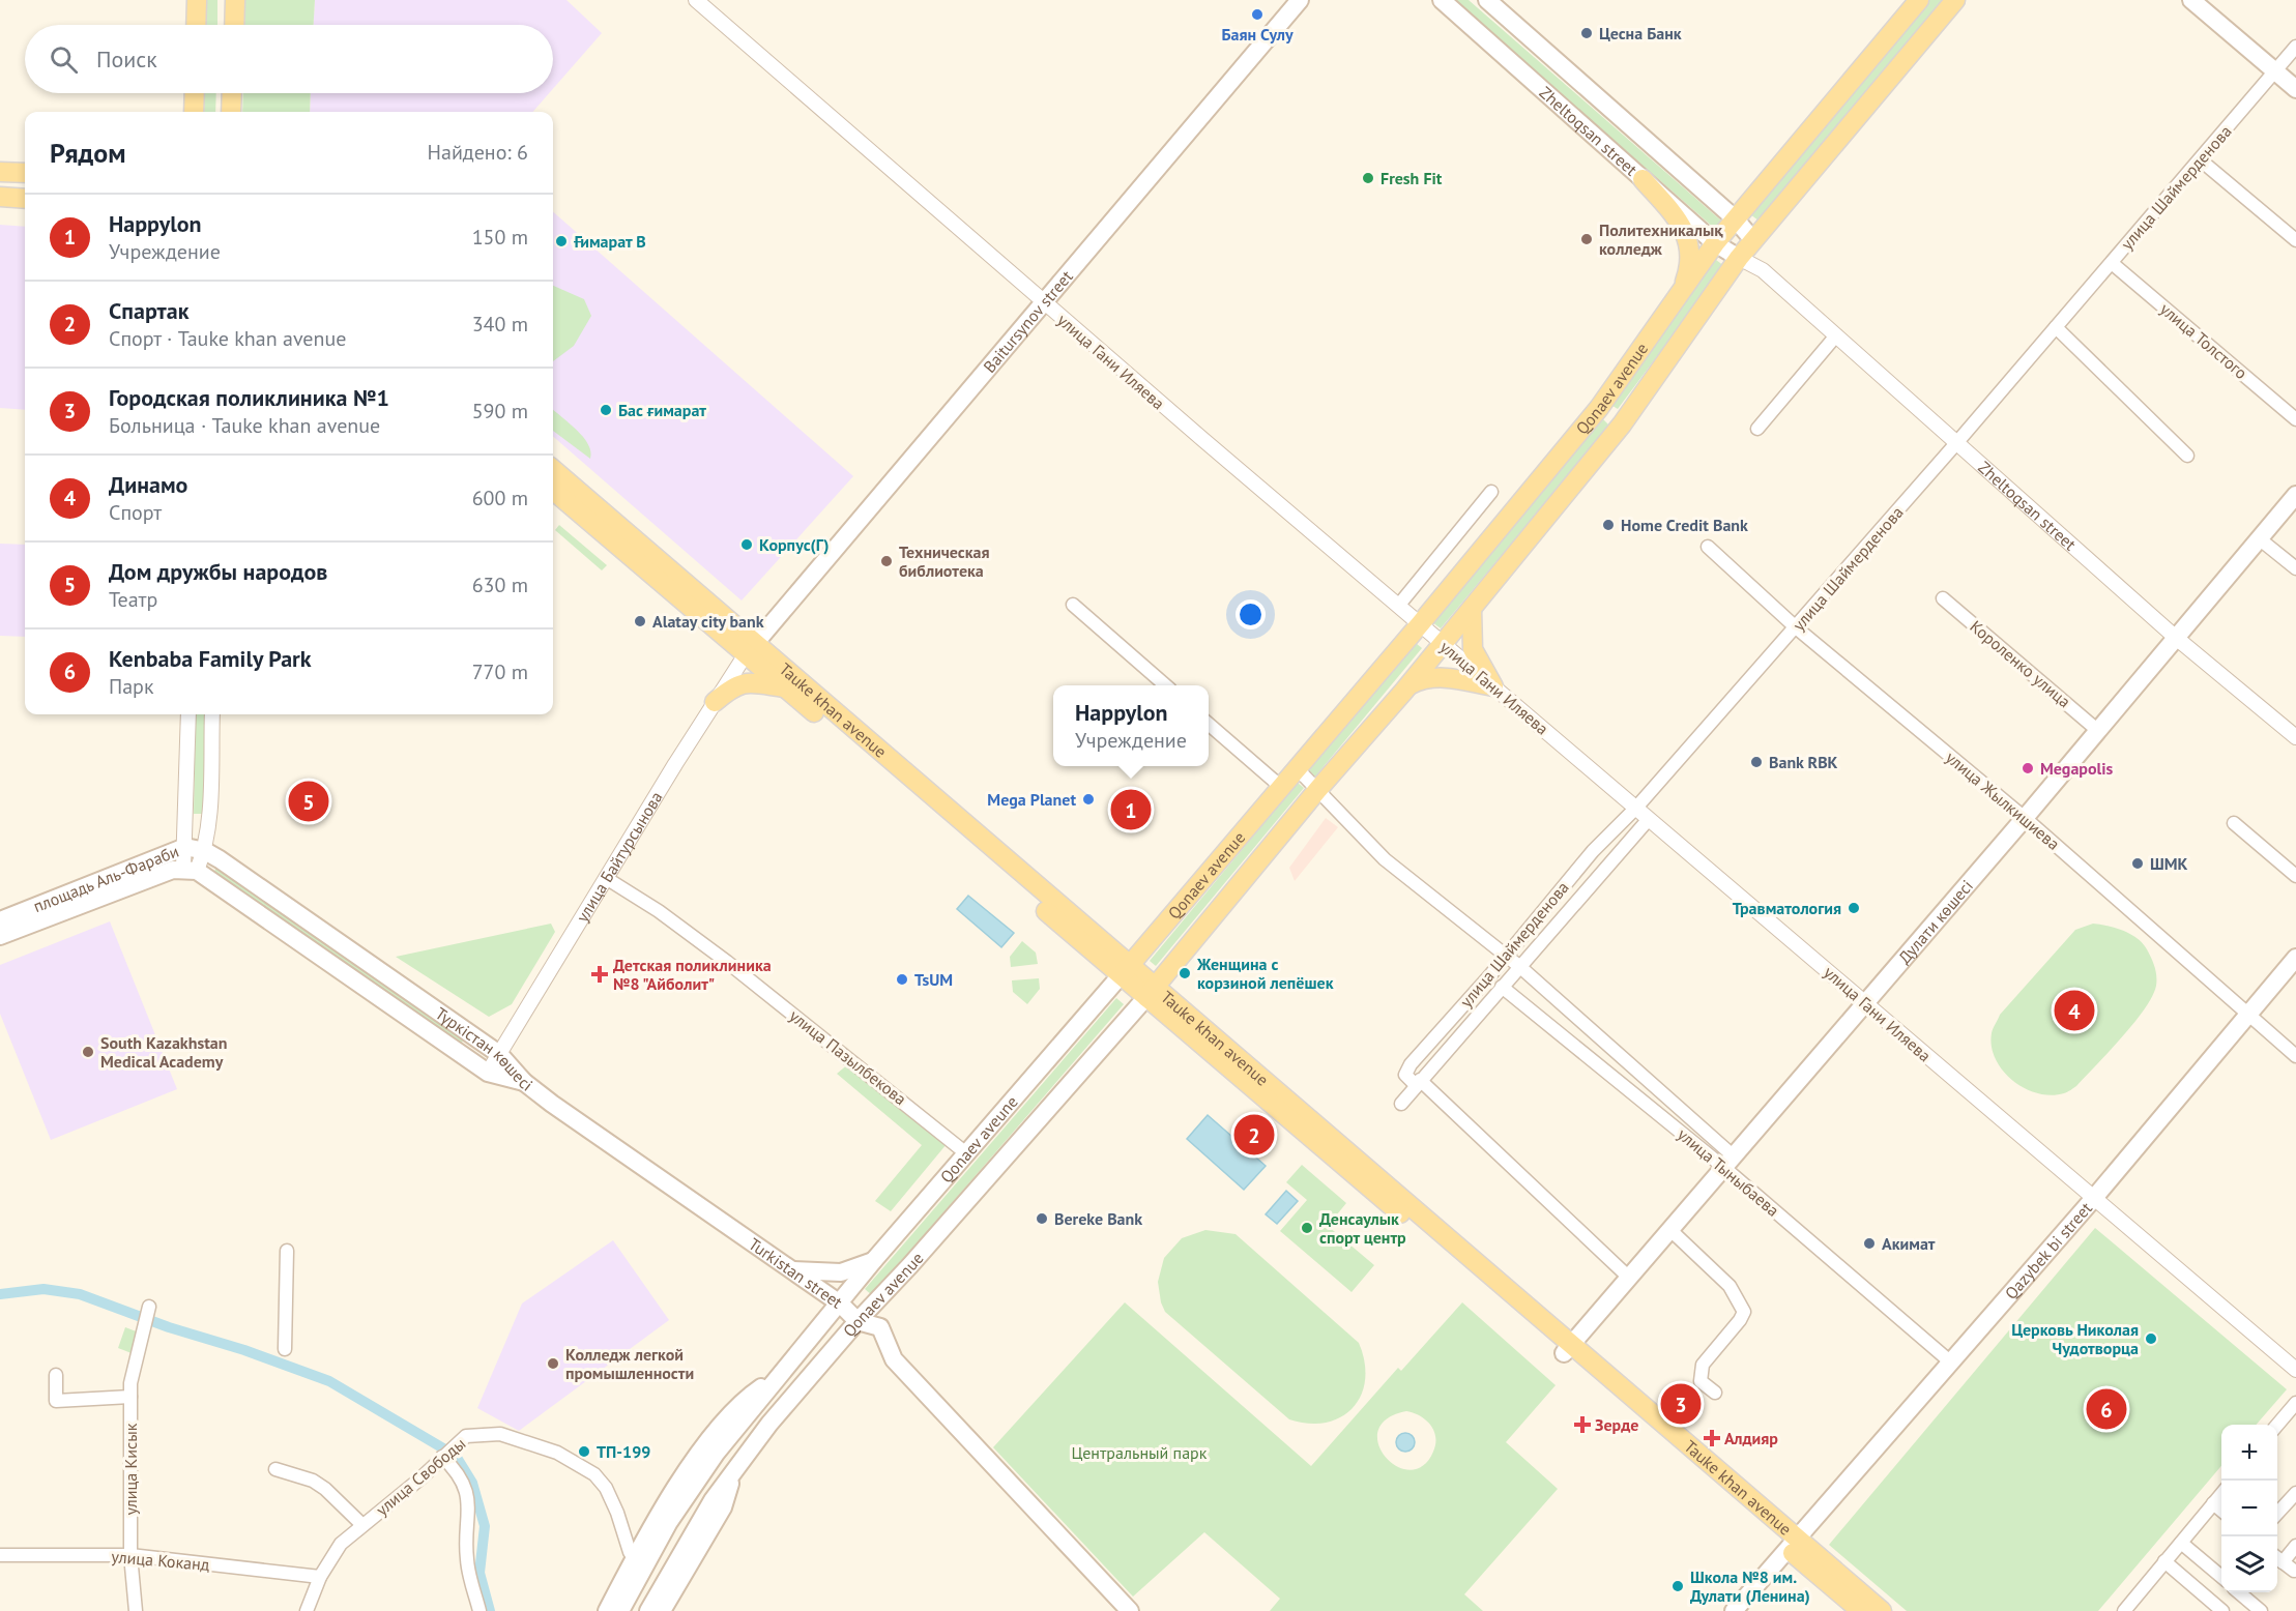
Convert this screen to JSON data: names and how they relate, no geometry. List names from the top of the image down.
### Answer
{
  "streets": {
    "main road": [
      "Zheltoqsan street",
      "Baitursynov street",
      "Qonaev avenue",
      "Tauke khan avenue",
      "площадь Аль-Фараби",
      "Дулати көшесі",
      "Түркістан көшесі",
      "Qonaev aveune",
      "Qazybek bi street",
      "Turkistan street"
    ],
    "street": [
      "улица Шаймерденова",
      "улица Толстого",
      "улица Гани Иляева",
      "Короленко улица",
      "улица Жылкишиева",
      "улица Байтурсынова",
      "улица Пазылбекова",
      "улица Тыныбаева",
      "улица Кисык",
      "улица Свободы",
      "улица Коканд"
    ]
  },
  "crossings": [
    ["Zheltoqsan street", "улица Шаймерденова"],
    ["Zheltoqsan street", "Qonaev avenue"],
    ["Zheltoqsan street", "Дулати көшесі"],
    ["улица Шаймерденова", "улица Толстого"],
    ["улица Шаймерденова", "улица Гани Иляева"],
    ["улица Шаймерденова", "улица Жылкишиева"],
    ["улица Шаймерденова", "улица Тыныбаева"],
    ["Baitursynov street", "улица Гани Иляева"],
    ["Baitursynov street", "Tauke khan avenue"],
    ["Baitursynov street", "улица Байтурсынова"],
    ["улица Гани Иляева", "Qonaev avenue"],
    ["улица Гани Иляева", "Дулати көшесі"],
    ["улица Гани Иляева", "Qazybek bi street"],
    ["Qonaev avenue", "Tauke khan avenue"],
    ["Qonaev avenue", "Qonaev aveune"],
    ["Qonaev avenue", "улица Тыныбаева"],
    ["Qonaev avenue", "Turkistan street"],
    ["Короленко улица", "Дулати көшесі"],
    ["Tauke khan avenue", "улица Байтурсынова"],
    ["Tauke khan avenue", "Дулати көшесі"],
    ["Tauke khan avenue", "Qonaev aveune"],
    ["Tauke khan avenue", "Qazybek bi street"],
    ["улица Жылкишиева", "Дулати көшесі"],
    ["улица Жылкишиева", "Qazybek bi street"],
    ["улица Байтурсынова", "Түркістан көшесі"],
    ["улица Байтурсынова", "улица Пазылбекова"],
    ["площадь Аль-Фараби", "Түркістан көшесі"],
    ["Дулати көшесі", "улица Тыныбаева"],
    ["Түркістан көшесі", "Turkistan street"],
    ["улица Пазылбекова", "Qonaev aveune"],
    ["Qonaev aveune", "Turkistan street"],
    ["улица Тыныбаева", "Qazybek bi street"],
    ["улица Кисык", "улица Коканд"],
    ["улица Свободы", "улица Коканд"]
  ],
  "parks": ["Центральный парк"],
  "places": {
    "other": [
      "Баян Сулу",
      "Цесна Банк",
      "Fresh Fit",
      "Политехникалық колледж",
      "Ғимарат В",
      "Бас ғимарат",
      "Home Credit Bank",
      "Корпус(Г)",
      "Техническая библиотека",
      "Alatay city bank",
      "Bank RBK",
      "Megapolis",
      "Mega Planet",
      "ШМК",
      "Травматология",
      "Женщина с корзиной лепёшек",
      "TsUM",
      "South Kazakhstan Medical Academy",
      "Bereke Bank",
      "Денсаулык спорт центр",
      "Акимат",
      "Церковь Николая Чудотворца",
      "Колледж легкой промышленности",
      "ТП-199",
      "Школа №8 им. Дулати (Ленина)"
    ],
    "health": ["Детская поликлиника №8 \"Айболит\"", "Зерде", "Алдияр"]
  },
  "page": {
    "search": "Поиск",
    "heading": ["Рядом", "Найдено: 6"],
    "list": [
      {
        "mark": "1",
        "name": "Happylon",
        "note": "Учреждение",
        "value": "150 m"
      },
      {
        "mark": "2",
        "name": "Спартак",
        "note": "Спорт · Tauke khan avenue",
        "value": "340 m"
      },
      {
        "mark": "3",
        "name": "Городская поликлиника №1",
        "note": "Больница · Tauke khan avenue",
        "value": "590 m"
      },
      {
        "mark": "4",
        "name": "Динамо",
        "note": "Спорт",
        "value": "600 m"
      },
      {
        "mark": "5",
        "name": "Дом дружбы народов",
        "note": "Театр",
        "value": "630 m"
      },
      {
        "mark": "6",
        "name": "Kenbaba Family Park",
        "note": "Парк",
        "value": "770 m"
      }
    ],
    "popup": ["Happylon", "Учреждение"],
    "pins": [
      "5",
      "1",
      "4",
      "2",
      "3",
      "6"
    ],
    "map_buttons": ["+", "−"]
  }
}
